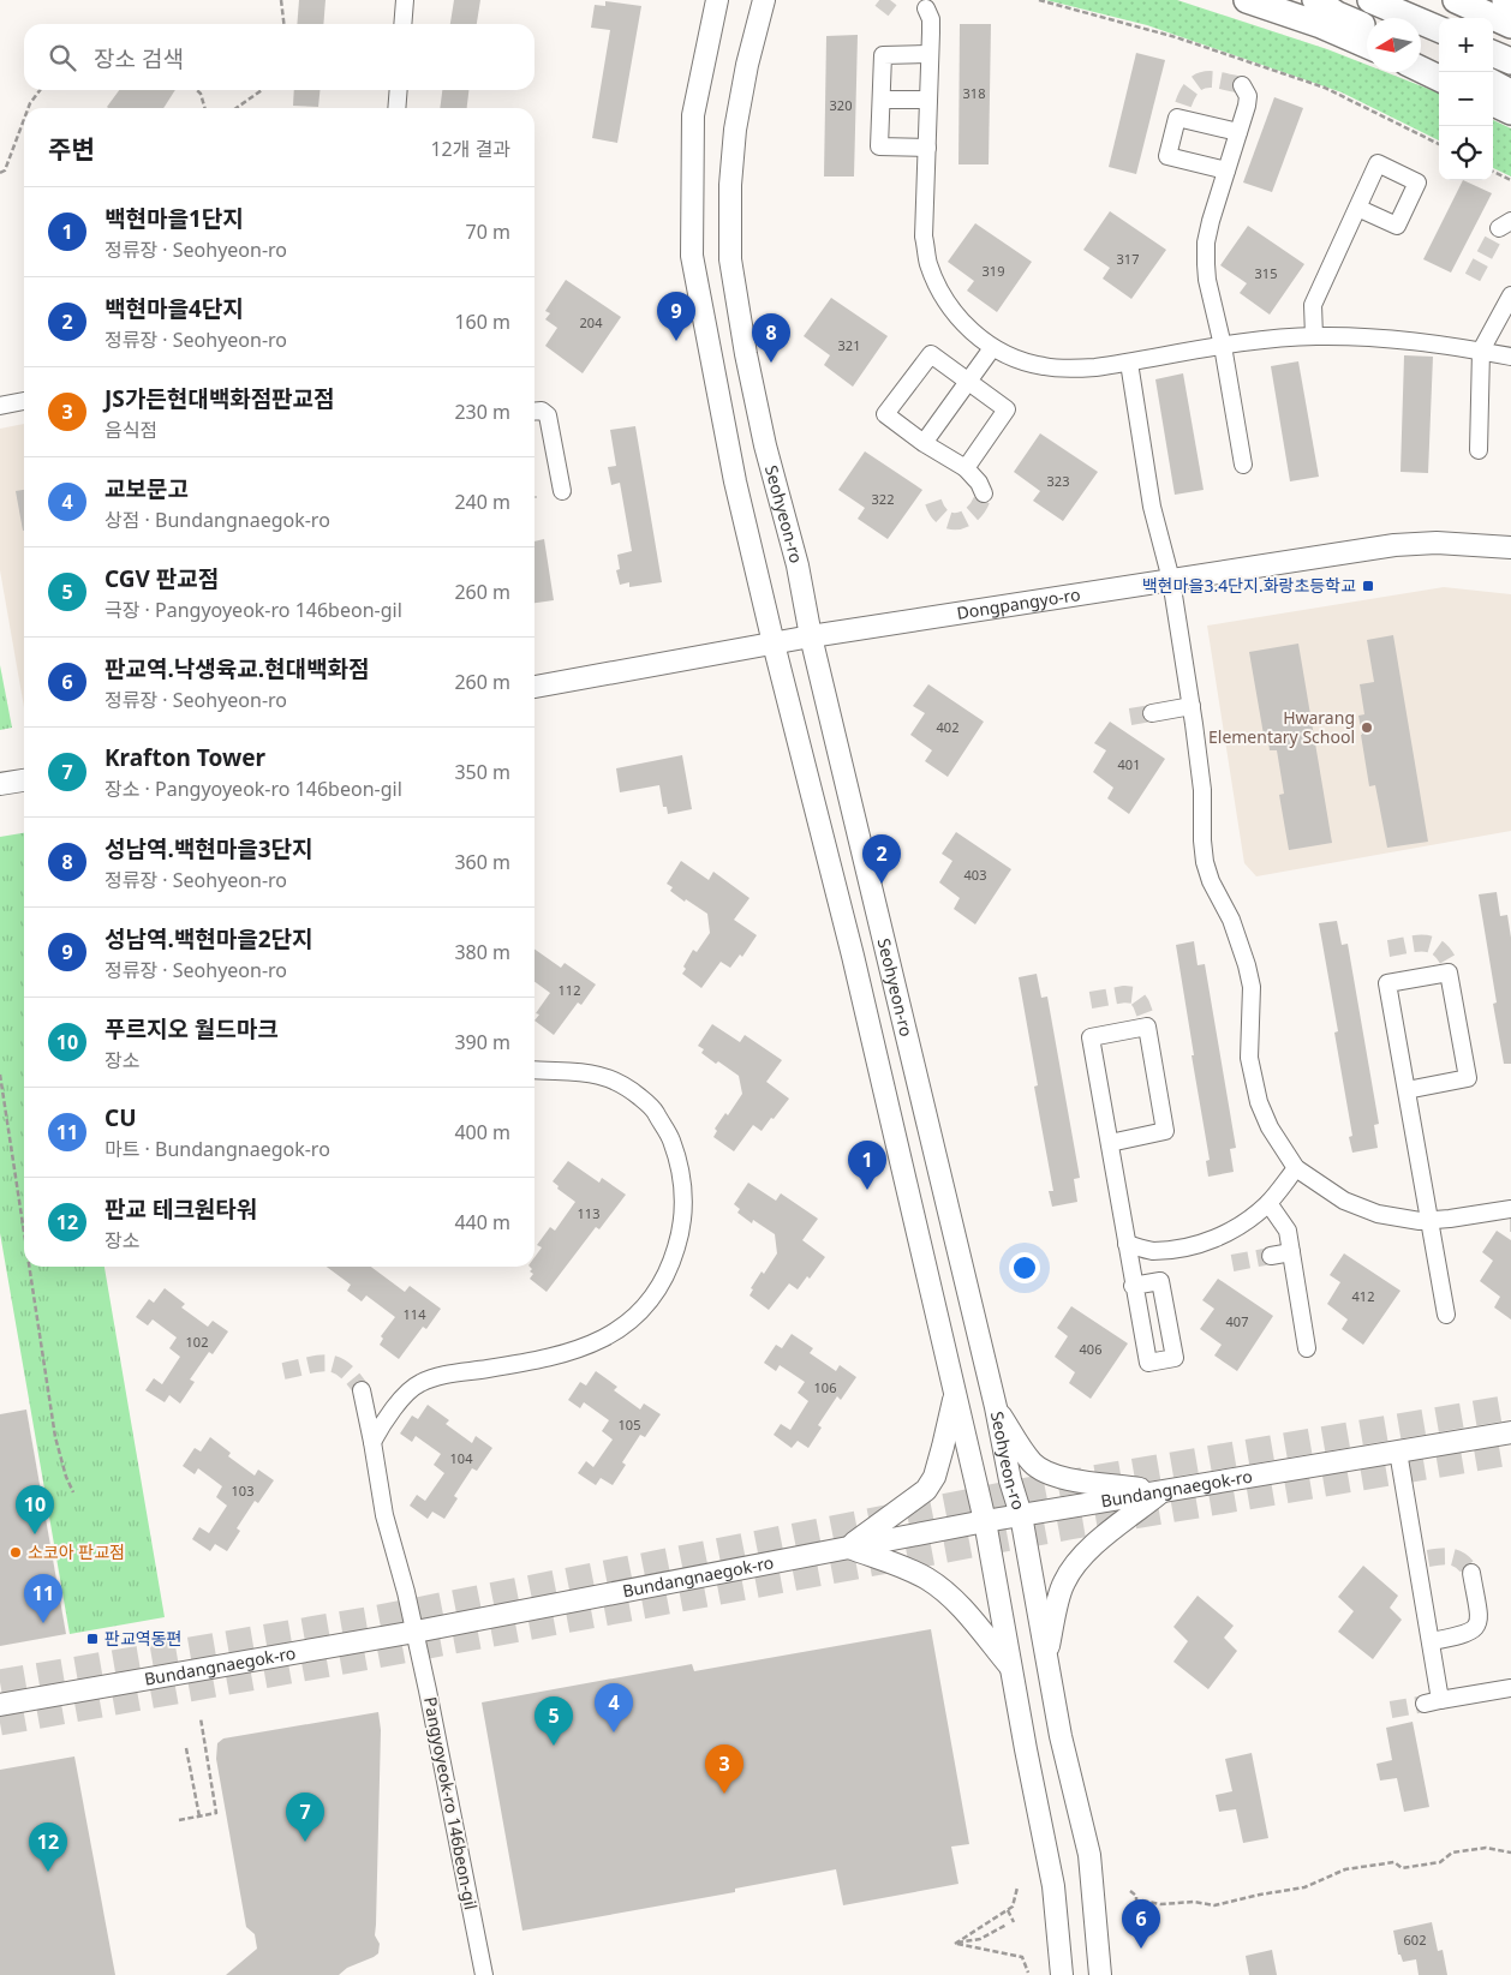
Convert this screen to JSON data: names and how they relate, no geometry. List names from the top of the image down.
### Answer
{
  "streets": {
    "main road": ["Seohyeon-ro", "Dongpangyo-ro", "Bundangnaegok-ro"],
    "street": ["Pangyoyeok-ro 146beon-gil"]
  },
  "crossings": [
    ["Seohyeon-ro", "Dongpangyo-ro"],
    ["Seohyeon-ro", "Bundangnaegok-ro"],
    ["Bundangnaegok-ro", "Pangyoyeok-ro 146beon-gil"]
  ],
  "places": {
    "transit": ["백현마을3.4단지.화랑초등학교", "판교역동편"],
    "other": ["Hwarang Elementary School", "소코아 판교점"]
  },
  "house_numbers": [
    "318",
    "320",
    "317",
    "319",
    "315",
    "204",
    "321",
    "323",
    "322",
    "402",
    "401",
    "403",
    "112",
    "113",
    "412",
    "114",
    "407",
    "102",
    "406",
    "106",
    "105",
    "104",
    "103",
    "602"
  ],
  "north": "left",
  "page": {
    "map_buttons": ["+", "−"],
    "search": "장소 검색",
    "heading": ["주변", "12개 결과"],
    "list": [
      {
        "mark": "1",
        "name": "백현마을1단지",
        "note": "정류장 · Seohyeon-ro",
        "value": "70 m"
      },
      {
        "mark": "2",
        "name": "백현마을4단지",
        "note": "정류장 · Seohyeon-ro",
        "value": "160 m"
      },
      {
        "mark": "3",
        "name": "JS가든현대백화점판교점",
        "note": "음식점",
        "value": "230 m"
      },
      {
        "mark": "4",
        "name": "교보문고",
        "note": "상점 · Bundangnaegok-ro",
        "value": "240 m"
      },
      {
        "mark": "5",
        "name": "CGV 판교점",
        "note": "극장 · Pangyoyeok-ro 146beon-gil",
        "value": "260 m"
      },
      {
        "mark": "6",
        "name": "판교역.낙생육교.현대백화점",
        "note": "정류장 · Seohyeon-ro",
        "value": "260 m"
      },
      {
        "mark": "7",
        "name": "Krafton Tower",
        "note": "장소 · Pangyoyeok-ro 146beon-gil",
        "value": "350 m"
      },
      {
        "mark": "8",
        "name": "성남역.백현마을3단지",
        "note": "정류장 · Seohyeon-ro",
        "value": "360 m"
      },
      {
        "mark": "9",
        "name": "성남역.백현마을2단지",
        "note": "정류장 · Seohyeon-ro",
        "value": "380 m"
      },
      {
        "mark": "10",
        "name": "푸르지오 월드마크",
        "note": "장소",
        "value": "390 m"
      },
      {
        "mark": "11",
        "name": "CU",
        "note": "마트 · Bundangnaegok-ro",
        "value": "400 m"
      },
      {
        "mark": "12",
        "name": "판교 테크원타워",
        "note": "장소",
        "value": "440 m"
      }
    ],
    "pins": [
      "9",
      "8",
      "2",
      "1",
      "10",
      "11",
      "4",
      "5",
      "3",
      "7",
      "12",
      "6"
    ]
  }
}
